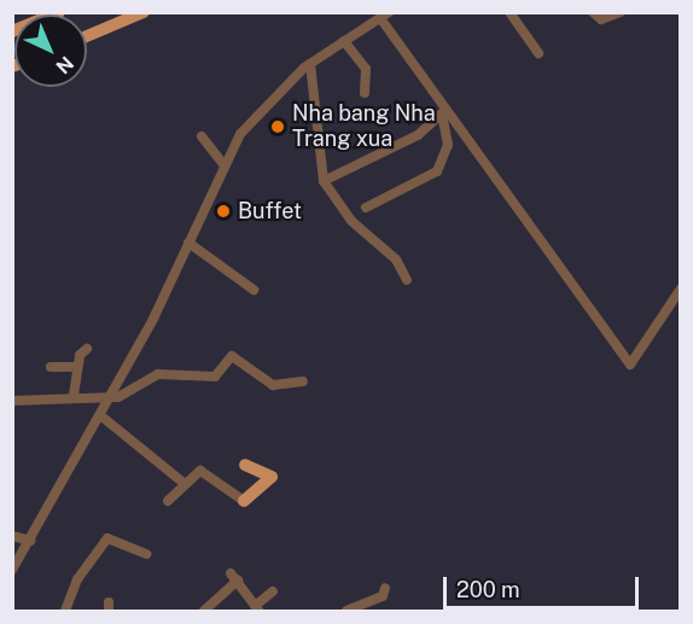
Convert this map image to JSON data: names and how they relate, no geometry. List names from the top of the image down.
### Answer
{
  "places": ["Nha bang Nha Trang xua", "Buffet"],
  "scale_bar": "200 m",
  "north": "bottom right"
}
